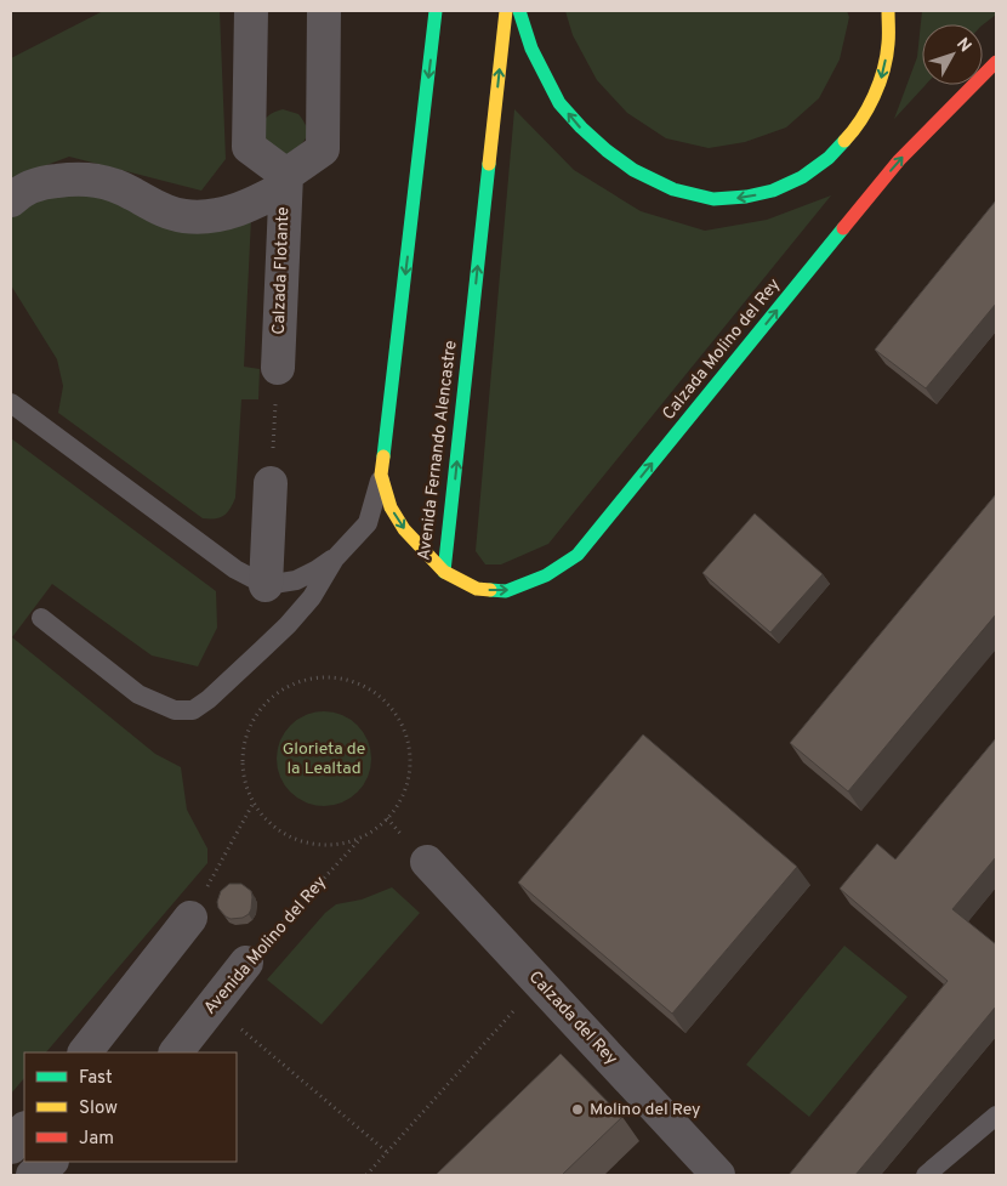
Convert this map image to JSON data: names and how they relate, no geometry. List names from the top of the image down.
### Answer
{
  "streets": {
    "street": [
      "Calzada Flotante",
      "Calzada Molino del Rey",
      "Avenida Fernando Alencastre",
      "Avenida Molino del Rey",
      "Calzada del Rey"
    ]
  },
  "crossings": [
    ["Calzada Molino del Rey", "Avenida Fernando Alencastre"]
  ],
  "one_way": ["Calzada Molino del Rey"],
  "parks": ["Glorieta de la Lealtad"],
  "places": ["Molino del Rey"],
  "legend": ["Fast", "Slow", "Jam"],
  "north": "top right"
}
